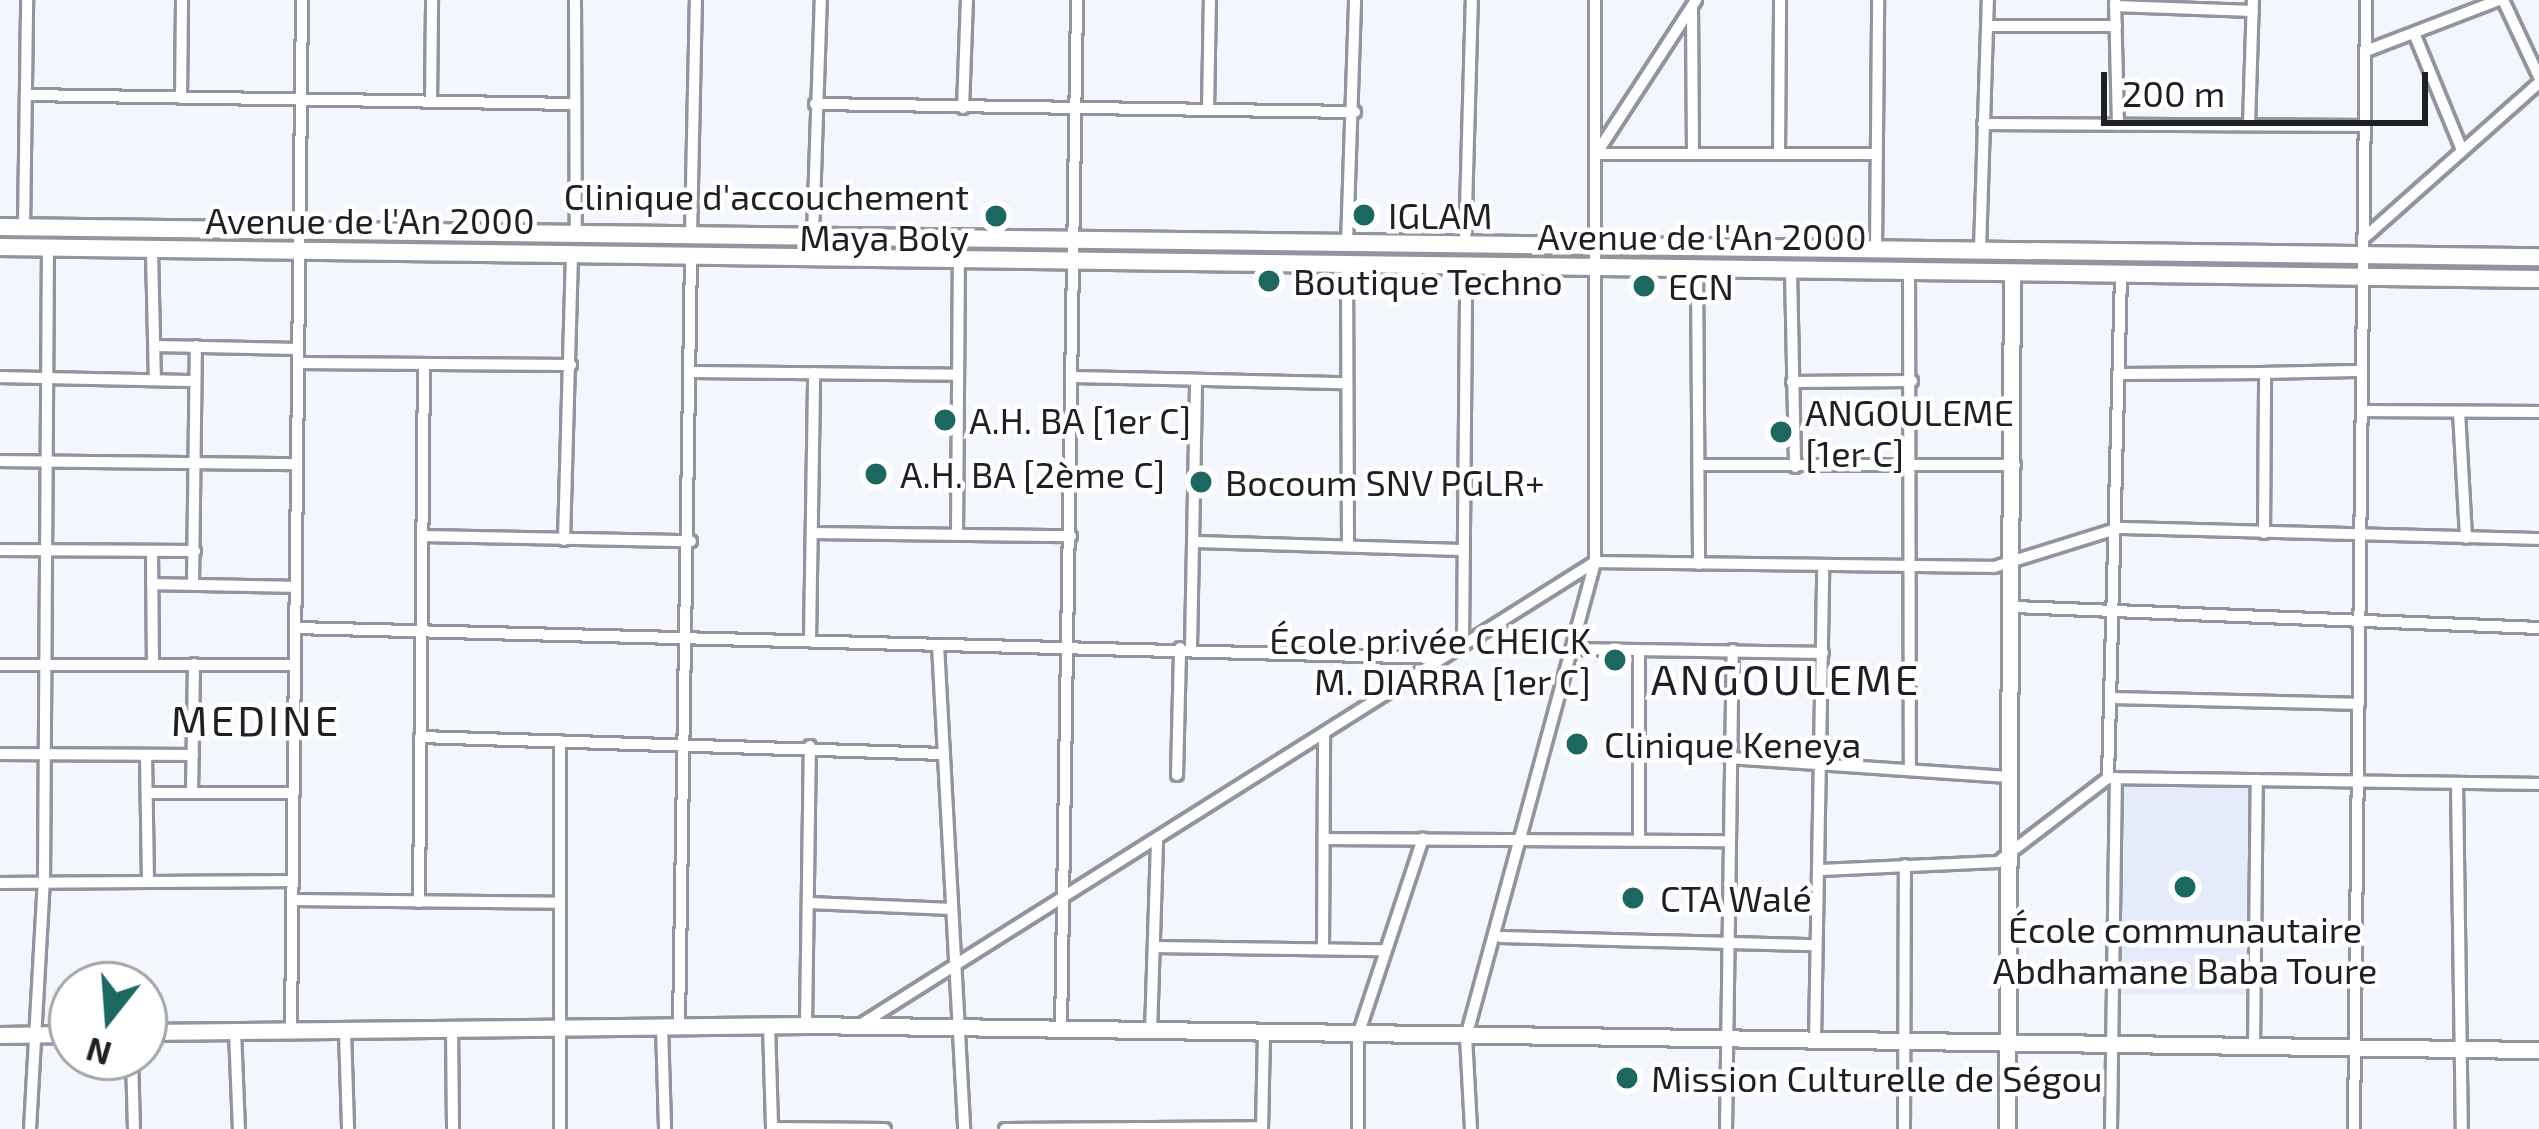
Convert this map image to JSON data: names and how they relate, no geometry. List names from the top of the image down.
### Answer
{
  "streets": {
    "main road": ["Avenue de l'An 2000"]
  },
  "districts": ["ANGOULEME", "MEDINE"],
  "places": [
    "IGLAM",
    "Clinique d'accouchement Maya Boly",
    "Boutique Techno",
    "ECN",
    "A.H. BA [1er C]",
    "ANGOULEME [1er C]",
    "A.H. BA [2ème C]",
    "Bocoum SNV PGLR+",
    "École privée CHEICK M. DIARRA [1er C]",
    "Clinique Keneya",
    "École communautaire Abdhamane Baba Toure",
    "CTA Walé",
    "Mission Culturelle de Ségou"
  ],
  "scale_bar": "200 m",
  "north": "bottom"
}
